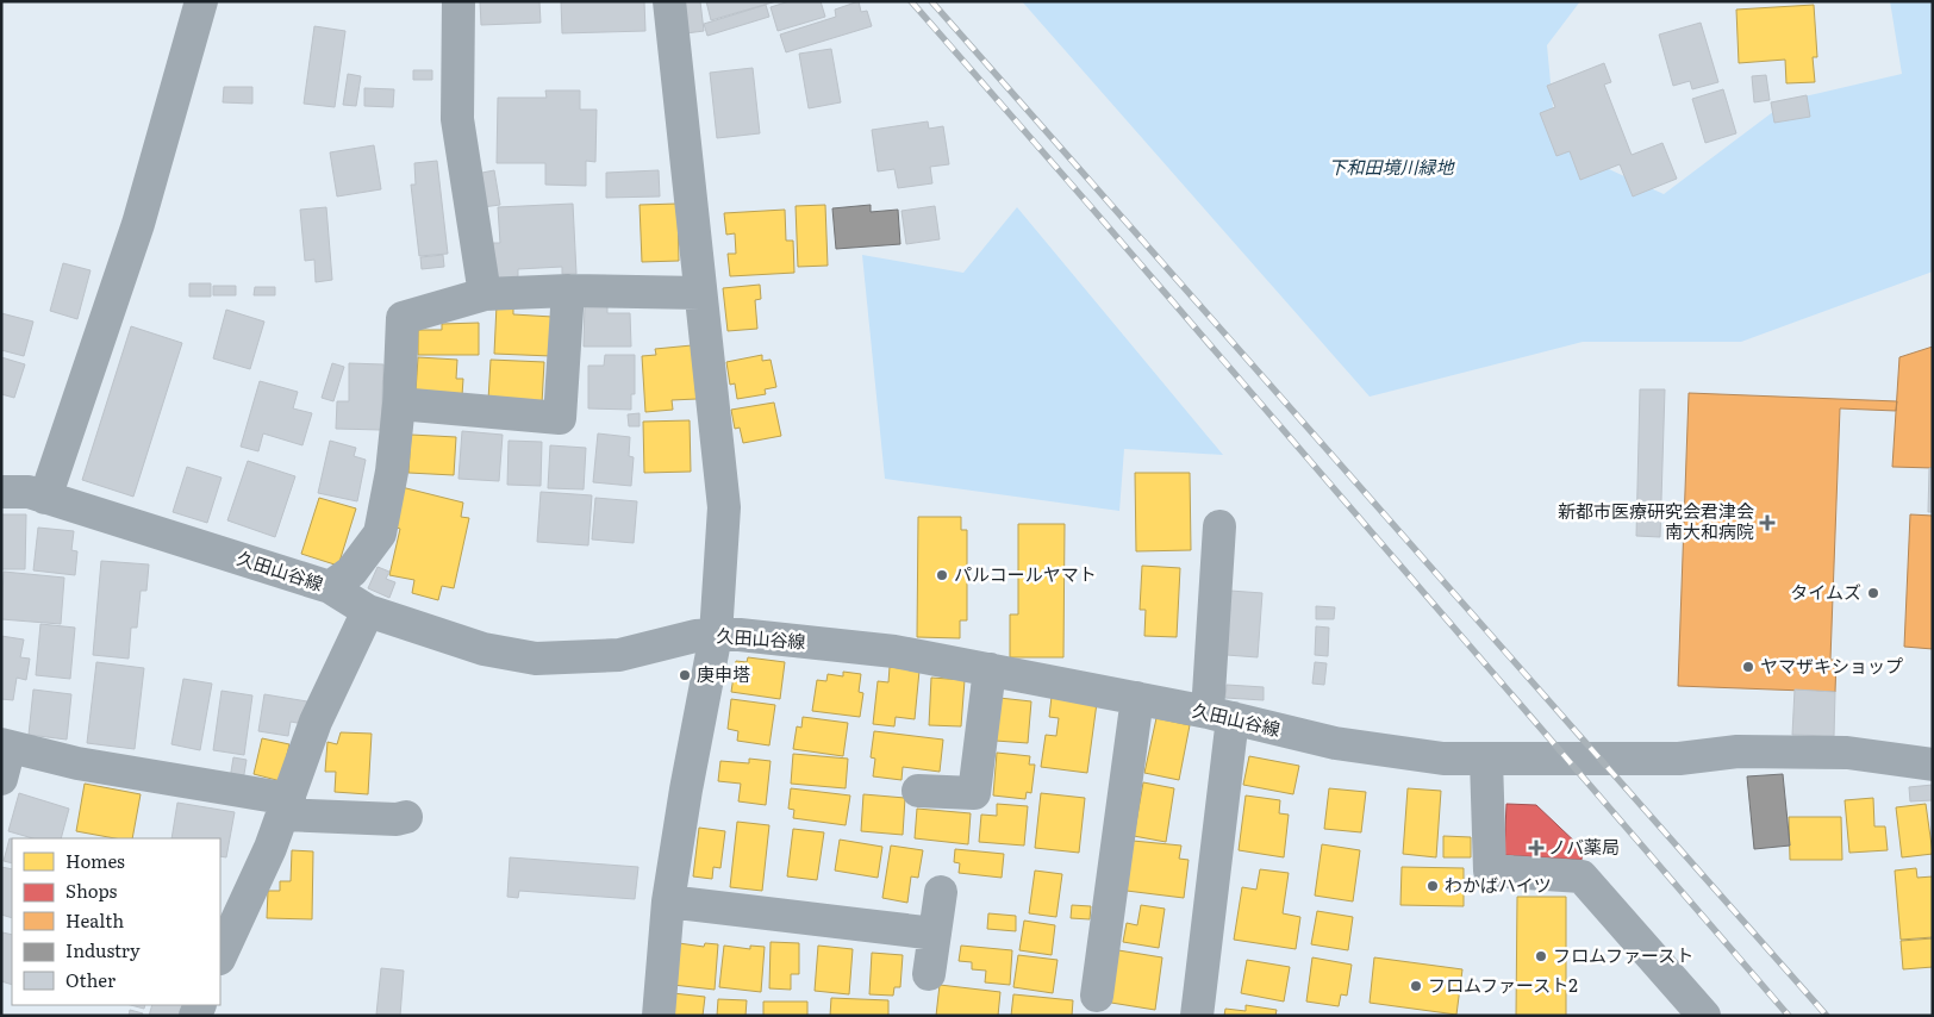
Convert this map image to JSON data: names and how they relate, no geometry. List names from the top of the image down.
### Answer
{
  "streets": {
    "street": ["久田山谷線"]
  },
  "parks": ["下和田境川緑地"],
  "places": {
    "health": ["新都市医療研究会君津会 南大和病院", "ノバ薬局"],
    "other": [
      "パルコールヤマト",
      "タイムズ",
      "ヤマザキショップ",
      "庚申塔",
      "わかばハイツ",
      "フロムファースト",
      "フロムファースト2"
    ]
  },
  "legend": [
    "Homes",
    "Shops",
    "Health",
    "Industry",
    "Other"
  ]
}
